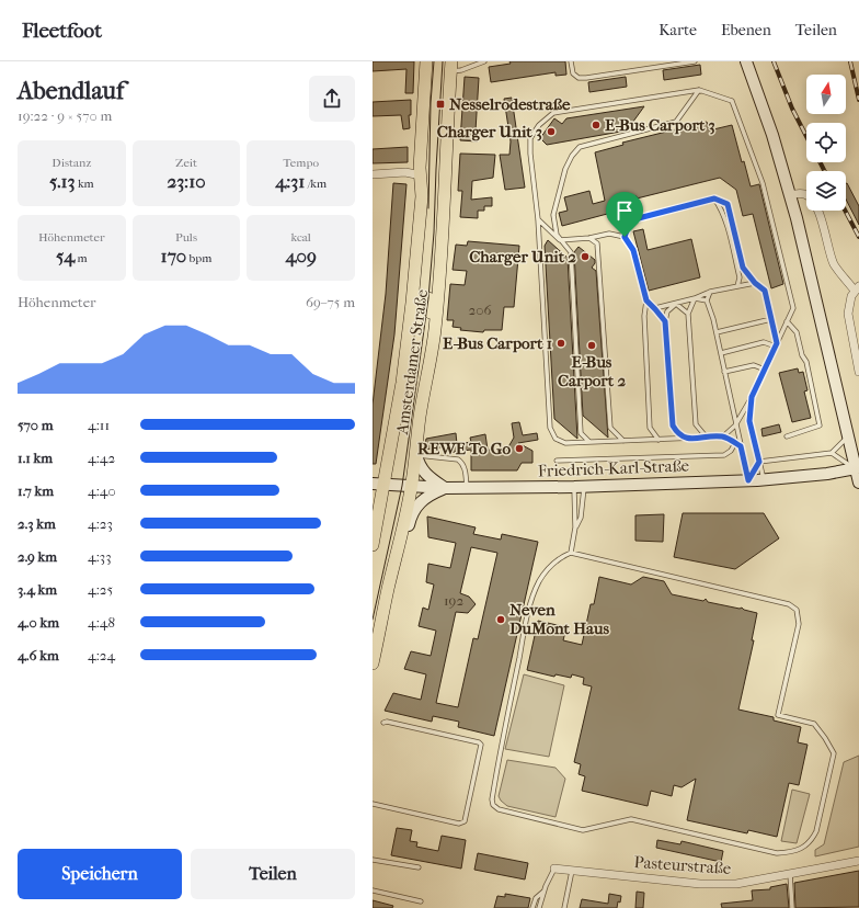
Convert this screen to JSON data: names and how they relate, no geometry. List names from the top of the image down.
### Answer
{
  "streets": {
    "main road": ["Amsterdamer Straße", "Friedrich-Karl-Straße"],
    "street": ["Pasteurstraße"]
  },
  "crossings": [
    ["Amsterdamer Straße", "Friedrich-Karl-Straße"]
  ],
  "places": {
    "transit": ["Nesselrodestraße"],
    "other": [
      "E-Bus Carport 3",
      "Charger Unit 3",
      "Charger Unit 2",
      "E-Bus Carport 1",
      "E-Bus Carport 2",
      "REWE To Go",
      "Neven DuMont Haus"
    ]
  },
  "house_numbers": ["206", "192"],
  "north": "top",
  "page": {
    "header": "Fleetfoot",
    "nav": ["Karte", "Ebenen", "Teilen"],
    "heading": ["Abendlauf", "19:22 · 9 × 570 m"],
    "stats": [
      ["Distanz", "5.13 km"],
      ["Zeit", "23:10"],
      ["Tempo", "4:31 /km"],
      ["Höhenmeter", "54 m"],
      ["Puls", "170 bpm"],
      ["kcal", "409"]
    ],
    "chart": ["Höhenmeter", "69–75 m"],
    "list": [
      {
        "name": "570 m",
        "note": "4:11"
      },
      {
        "name": "1.1 km",
        "note": "4:42"
      },
      {
        "name": "1.7 km",
        "note": "4:40"
      },
      {
        "name": "2.3 km",
        "note": "4:23"
      },
      {
        "name": "2.9 km",
        "note": "4:33"
      },
      {
        "name": "3.4 km",
        "note": "4:25"
      },
      {
        "name": "4.0 km",
        "note": "4:48"
      },
      {
        "name": "4.6 km",
        "note": "4:24"
      }
    ],
    "buttons": ["Speichern", "Teilen"]
  }
}
